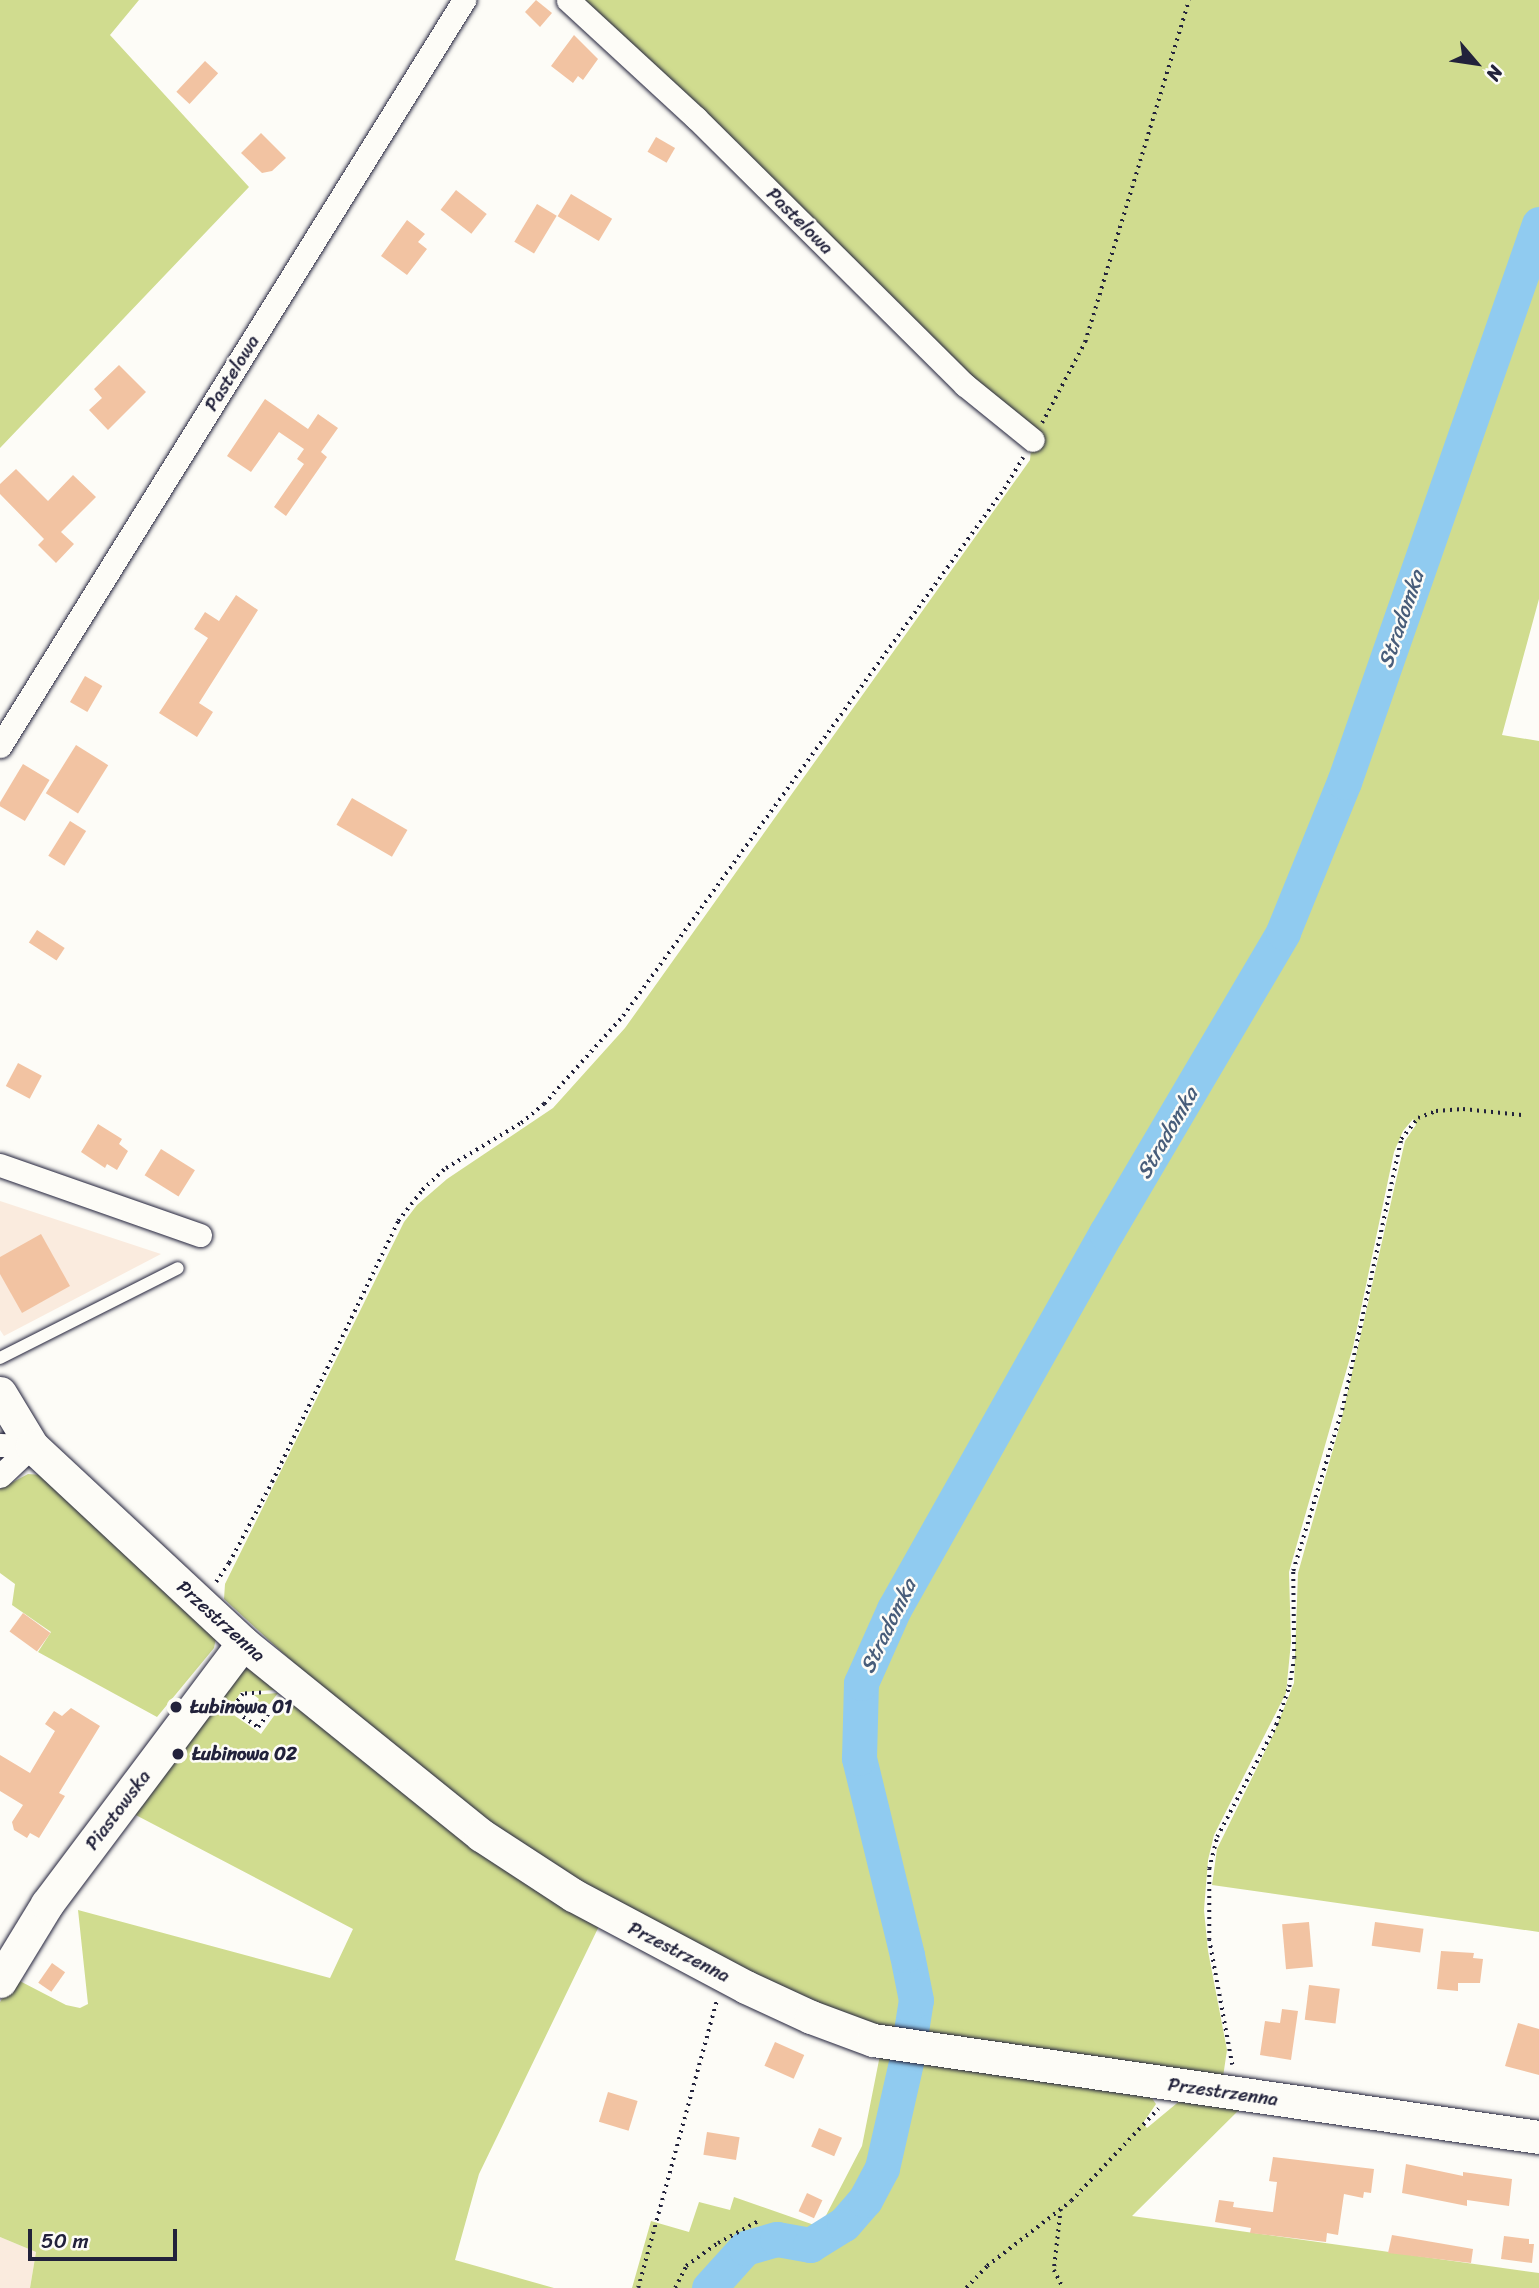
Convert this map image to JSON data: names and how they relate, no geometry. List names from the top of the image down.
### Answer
{
  "streets": {
    "street": ["Pastelowa", "Przestrzenna", "Piastowska"]
  },
  "crossings": [
    ["Przestrzenna", "Piastowska"]
  ],
  "water": ["Stradomka"],
  "places": ["Łubinowa 01", "Łubinowa 02"],
  "scale_bar": "50 m",
  "north": "bottom right"
}
